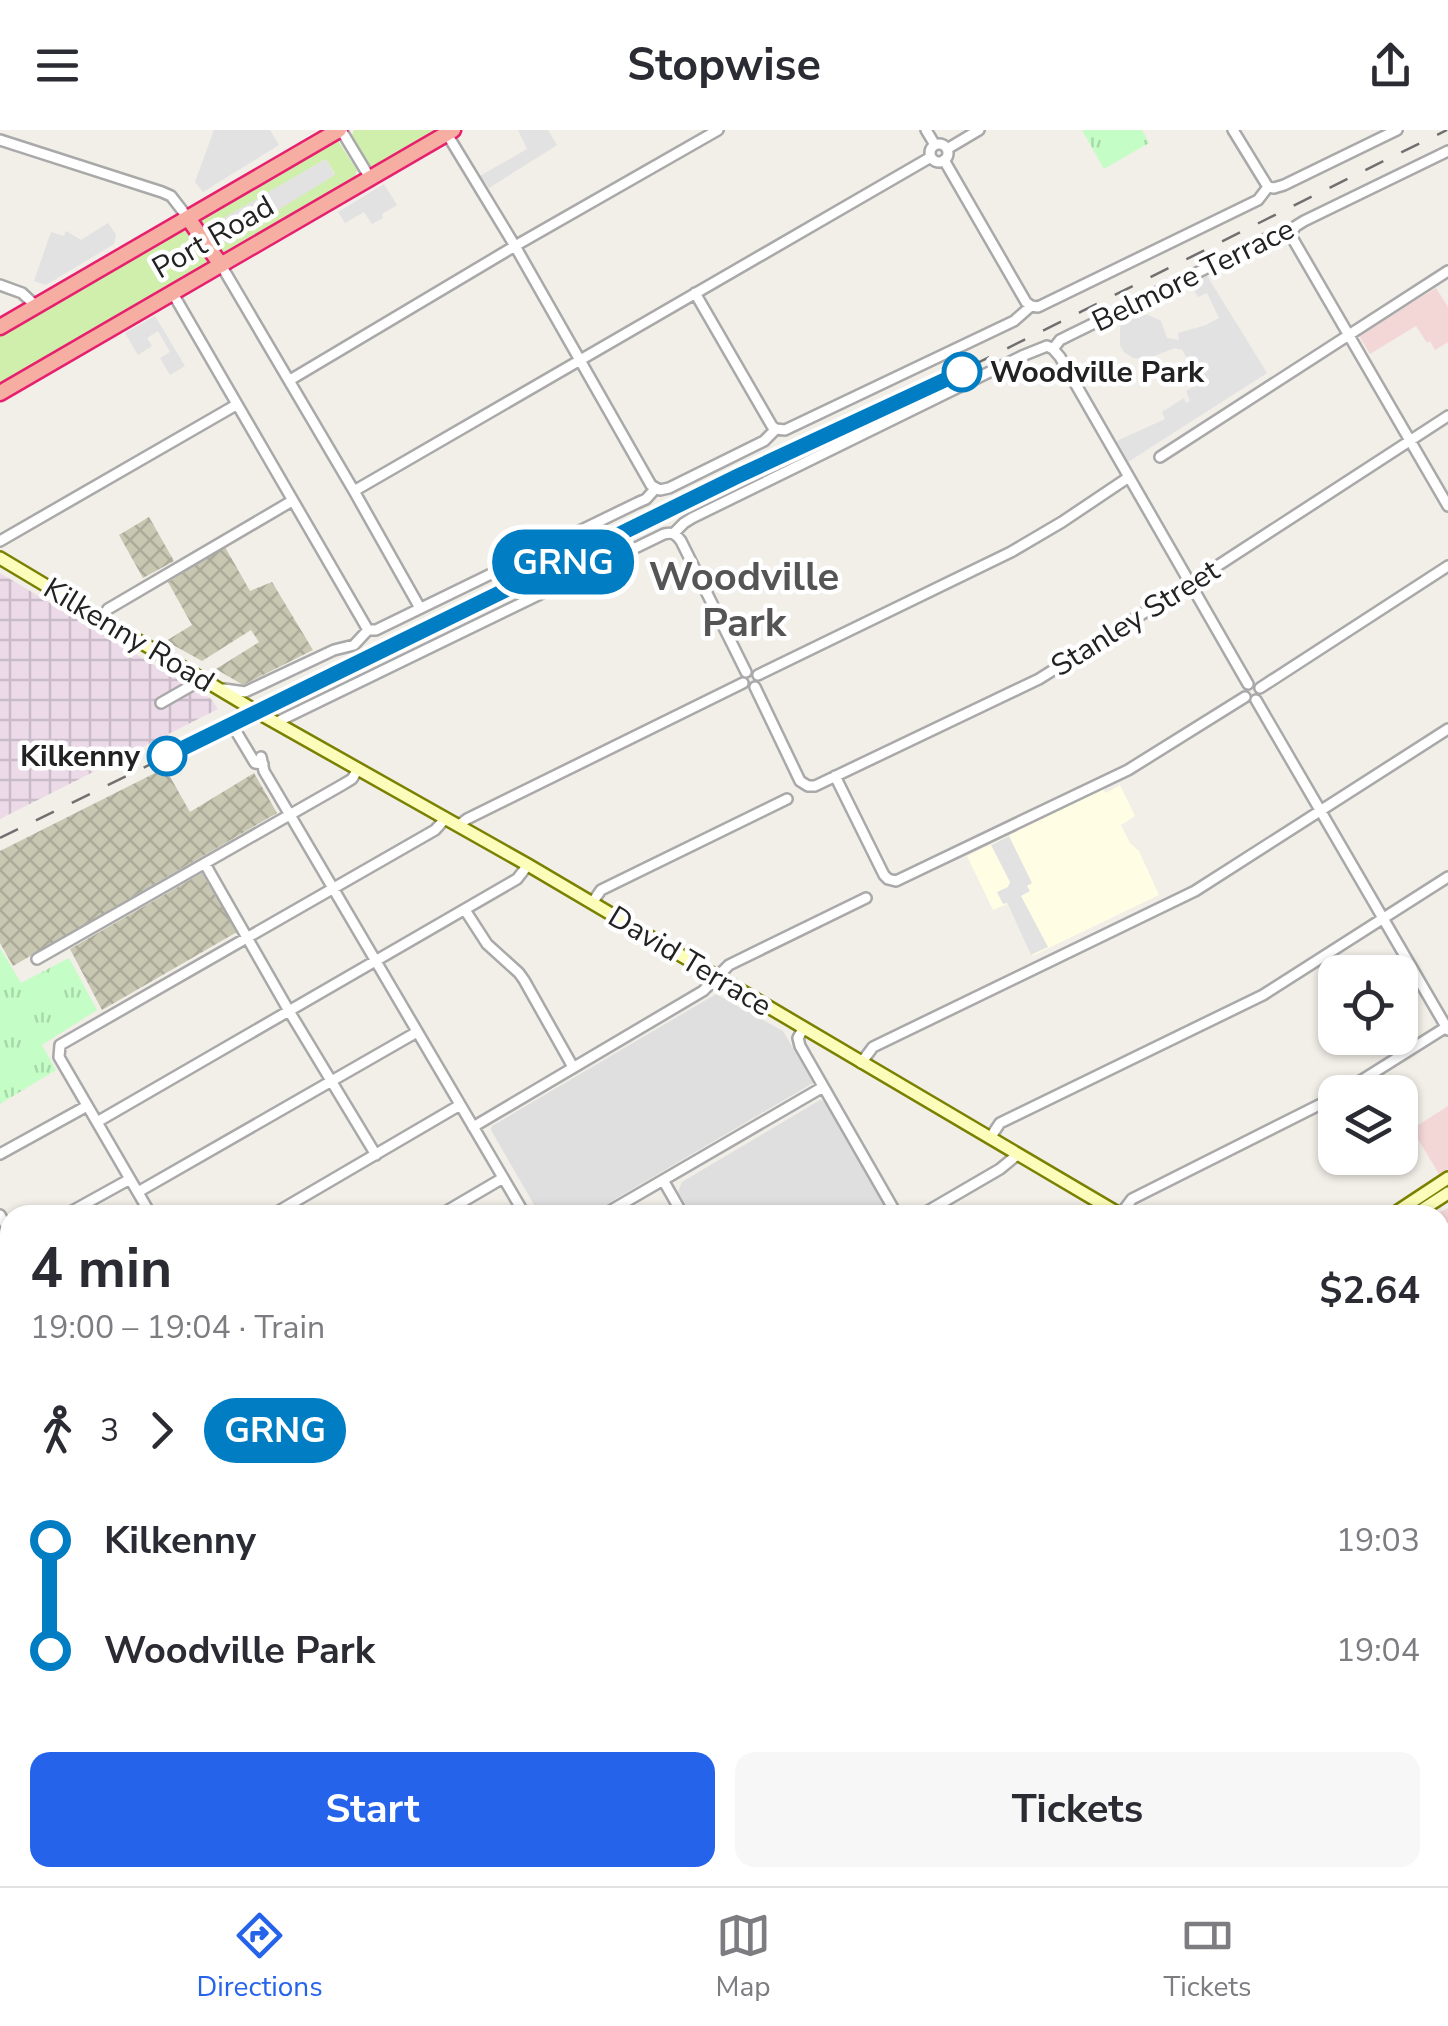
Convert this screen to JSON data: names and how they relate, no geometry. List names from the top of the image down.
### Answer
{
  "streets": {
    "highway": ["Port Road"],
    "main road": ["Kilkenny Road", "David Terrace"],
    "street": ["Belmore Terrace", "Stanley Street"]
  },
  "crossings": [
    ["Belmore Terrace", "David Terrace"],
    ["Kilkenny Road", "David Terrace"]
  ],
  "districts": ["Woodville Park"],
  "places": ["Woodville Park", "Kilkenny"],
  "page": {
    "header": "Stopwise",
    "on_map": "GRNG",
    "heading": ["4 min", "19:00 – 19:04 · Train", "$2.64"],
    "legs": ["3", "GRNG"],
    "list": [
      {
        "name": "Kilkenny",
        "value": "19:03"
      },
      {
        "name": "Woodville Park",
        "value": "19:04"
      }
    ],
    "buttons": ["Start", "Tickets"],
    "tabs": ["Directions", "Map", "Tickets"]
  }
}
